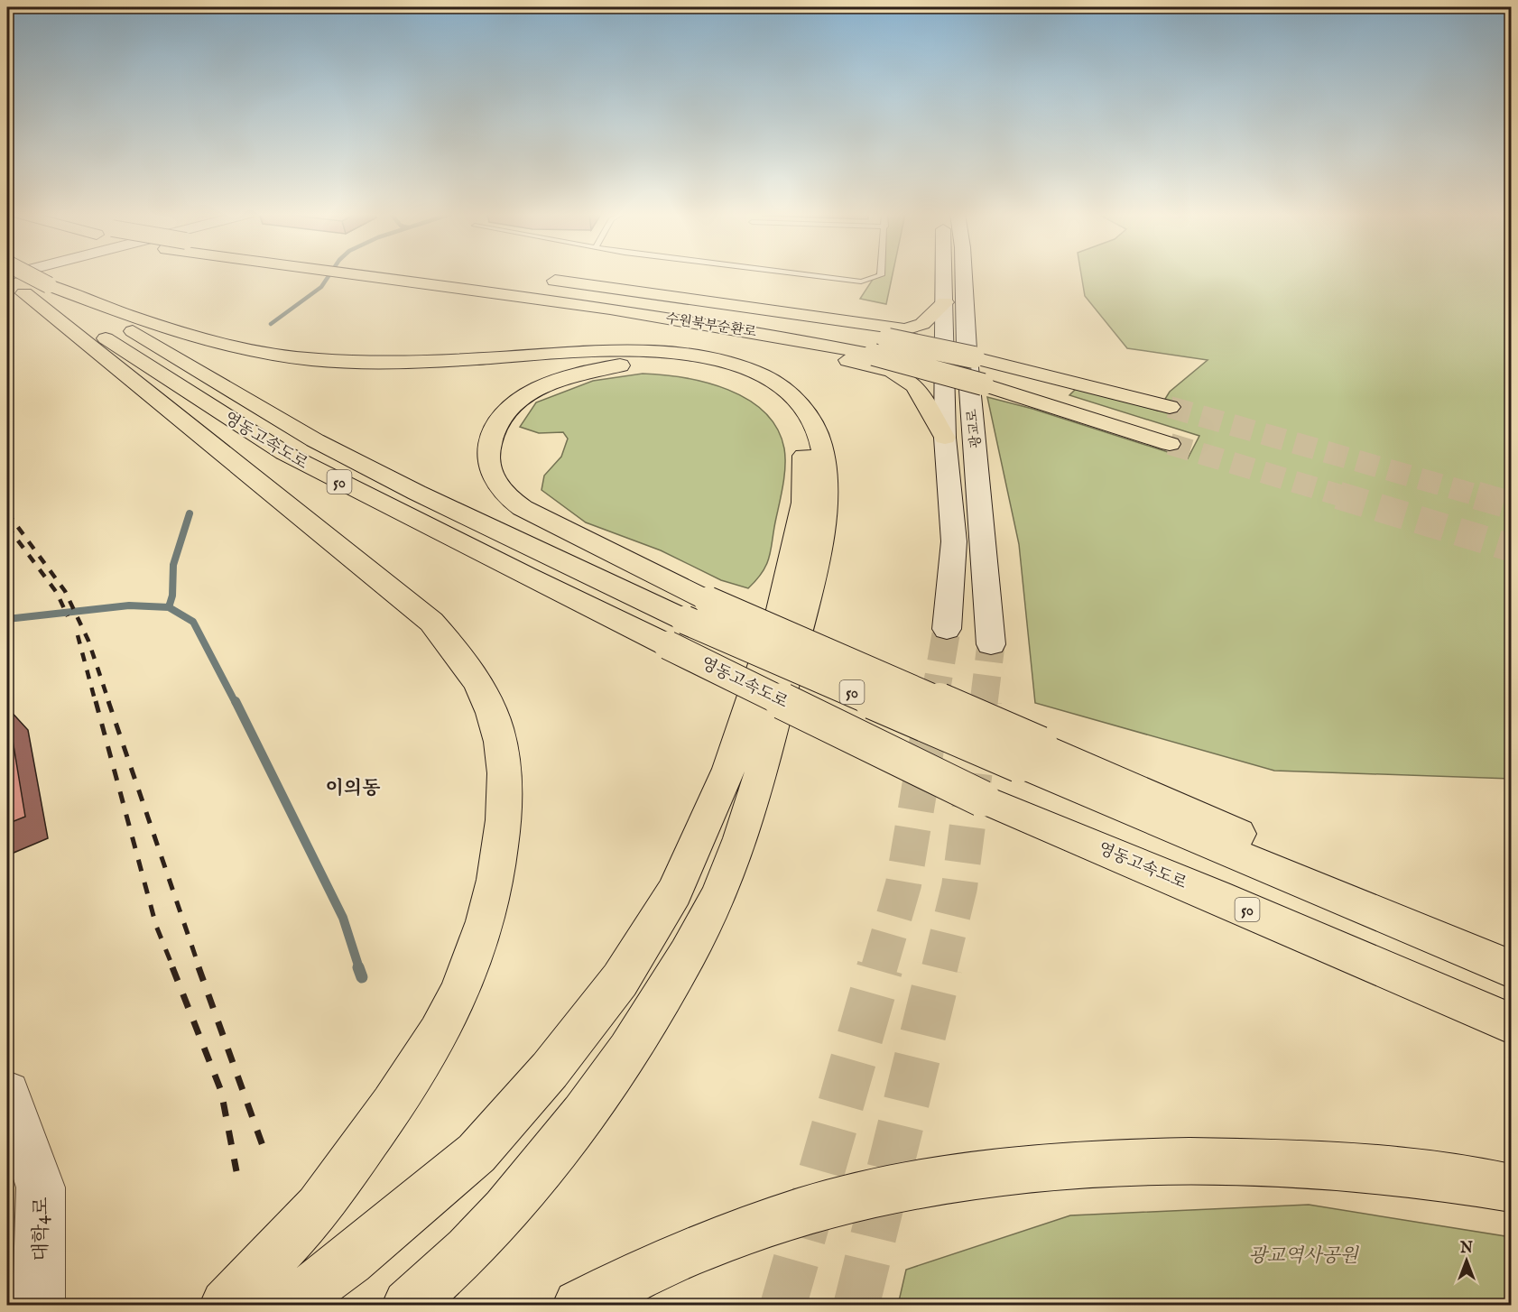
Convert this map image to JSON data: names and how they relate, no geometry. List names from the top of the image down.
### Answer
{
  "streets": {
    "highway": ["수원북부순환로", "영동고속도로", "50"],
    "main road": ["광교로", "대학4로"]
  },
  "districts": ["이의동"],
  "parks": ["광교역사공원"],
  "north": "top"
}
